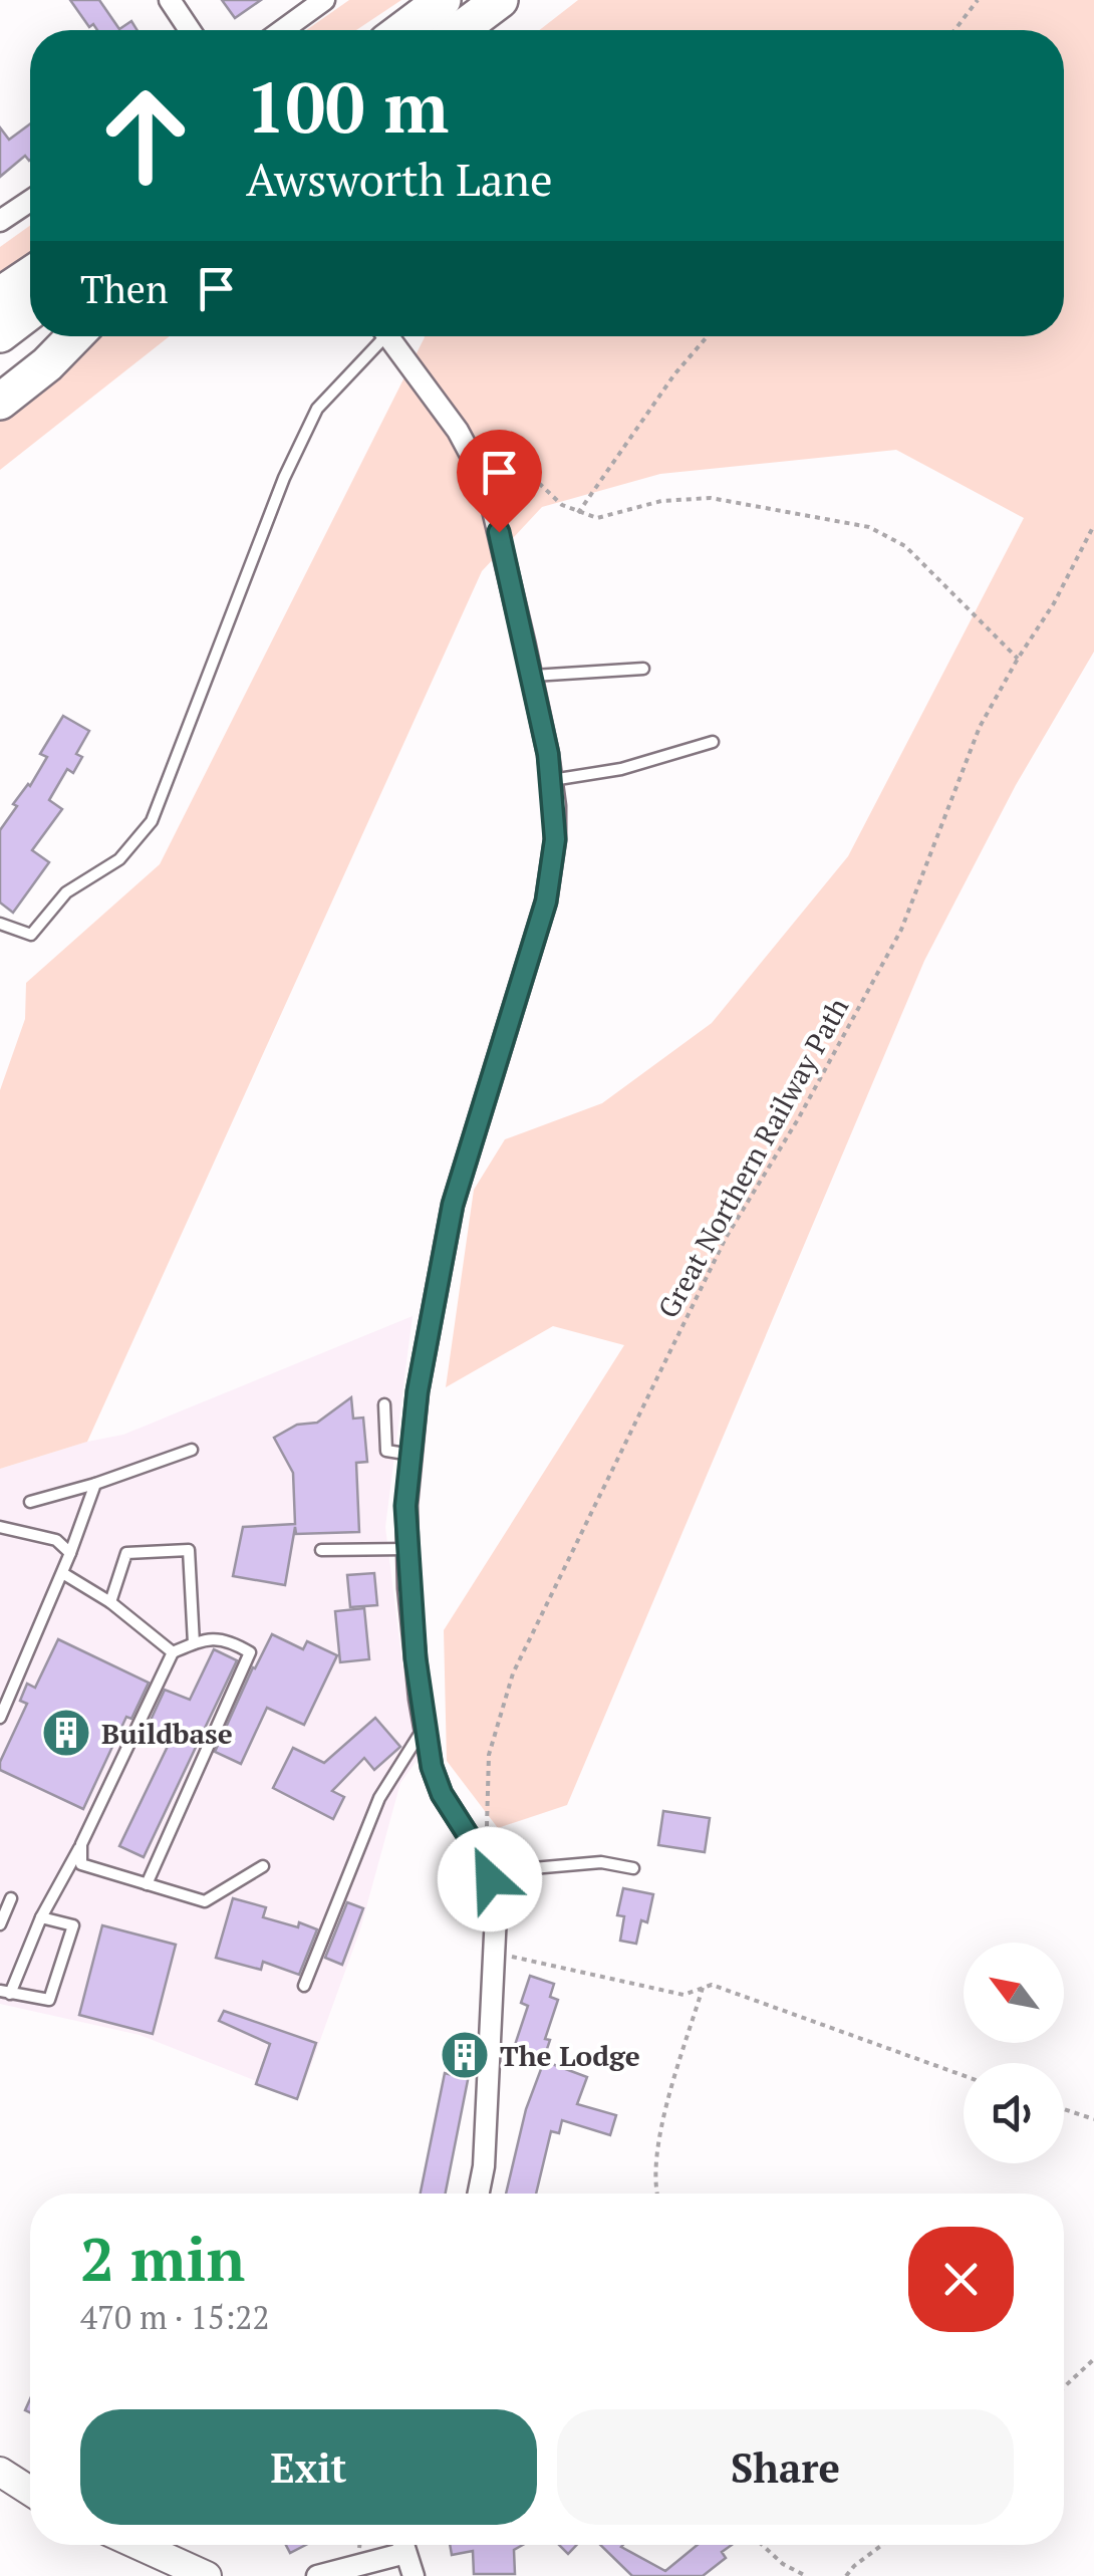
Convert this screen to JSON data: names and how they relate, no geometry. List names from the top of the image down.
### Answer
{
  "streets": {
    "path": ["Great Northern Railway Path"]
  },
  "places": {
    "building": ["Buildbase", "The Lodge"]
  },
  "north": "top left",
  "page": {
    "turn": ["100 m", "Awsworth Lane"],
    "then": "Then",
    "heading": ["2 min", "470 m · 15:22"],
    "buttons": ["Exit", "Share"]
  }
}
